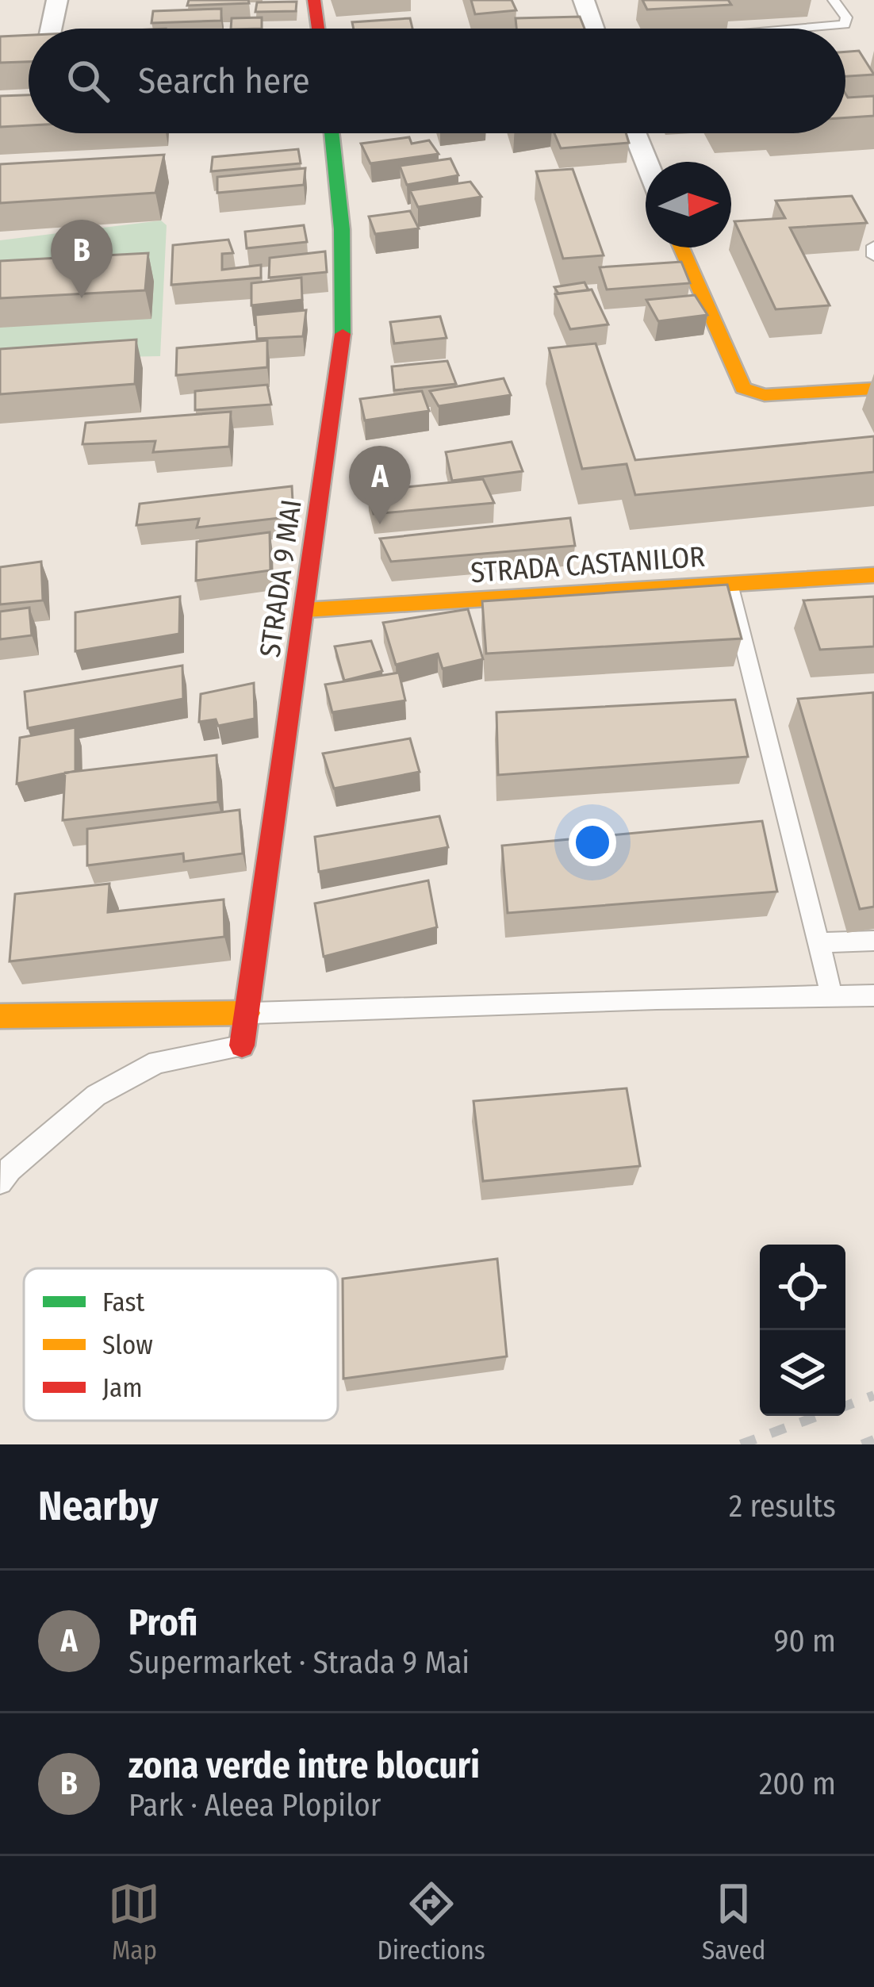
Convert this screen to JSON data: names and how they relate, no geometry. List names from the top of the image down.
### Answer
{
  "streets": {
    "main road": ["STRADA CASTANILOR", "STRADA 9 MAI"]
  },
  "crossings": [
    ["STRADA CASTANILOR", "STRADA 9 MAI"]
  ],
  "legend": ["Fast", "Slow", "Jam"],
  "north": "right",
  "page": {
    "search": "Search here",
    "pins": ["B", "A"],
    "heading": ["Nearby", "2 results"],
    "list": [
      {
        "mark": "A",
        "name": "Profi",
        "note": "Supermarket · Strada 9 Mai",
        "value": "90 m"
      },
      {
        "mark": "B",
        "name": "zona verde intre blocuri",
        "note": "Park · Aleea Plopilor",
        "value": "200 m"
      }
    ],
    "nav": ["Map", "Directions", "Saved"]
  }
}
